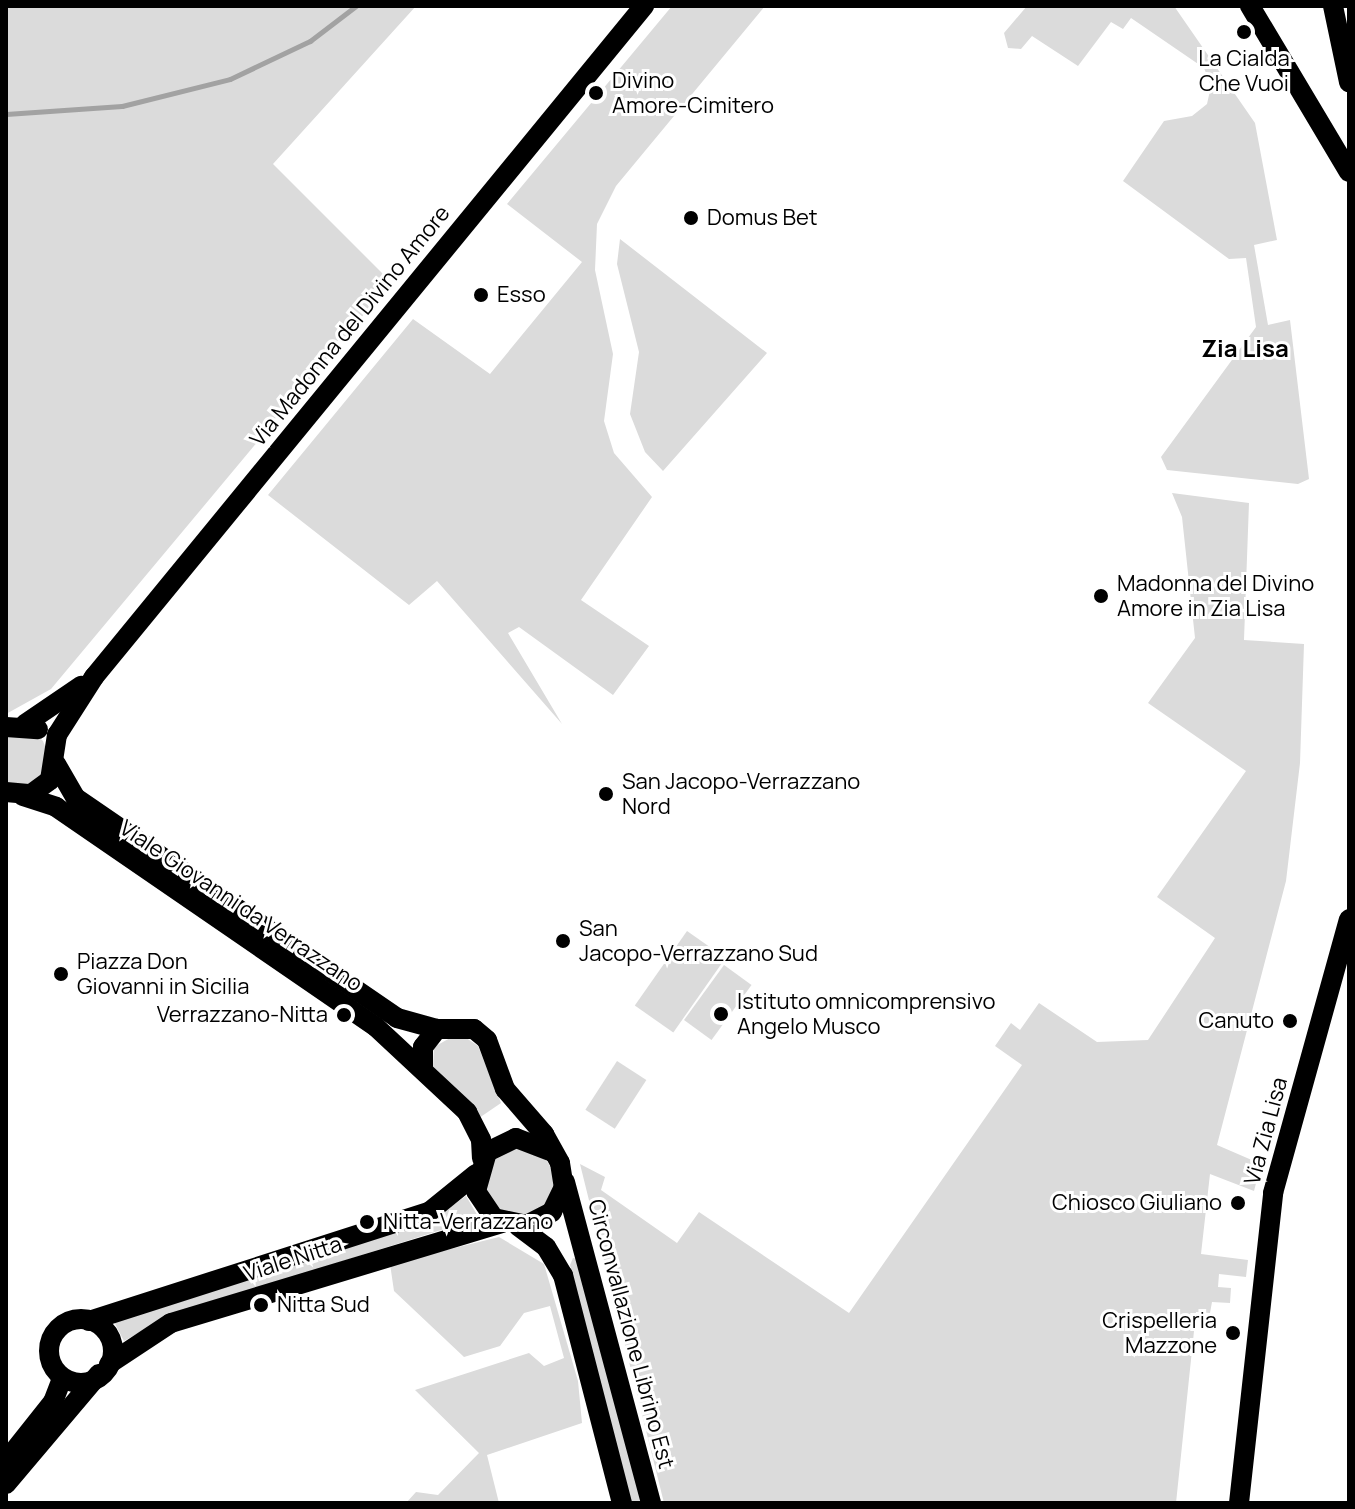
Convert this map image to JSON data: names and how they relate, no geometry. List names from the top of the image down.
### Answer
{
  "streets": {
    "main road": [
      "Via Madonna del Divino Amore",
      "Viale Giovanni da Verrazzano",
      "Via Zia Lisa",
      "Viale Nitta",
      "Circonvallazione Librino Est"
    ]
  },
  "crossings": [
    ["Viale Giovanni da Verrazzano", "Viale Nitta"],
    ["Viale Giovanni da Verrazzano", "Circonvallazione Librino Est"],
    ["Viale Nitta", "Circonvallazione Librino Est"]
  ],
  "districts": ["Zia Lisa"],
  "places": [
    "La Cialda Che Vuoi",
    "Divino Amore-Cimitero",
    "Domus Bet",
    "Esso",
    "Madonna del Divino Amore in Zia Lisa",
    "San Jacopo-Verrazzano Nord",
    "San Jacopo-Verrazzano Sud",
    "Piazza Don Giovanni in Sicilia",
    "Istituto omnicomprensivo Angelo Musco",
    "Verrazzano-Nitta",
    "Canuto",
    "Chiosco Giuliano",
    "Nitta-Verrazzano",
    "Nitta Sud",
    "Crispelleria Mazzone"
  ]
}
